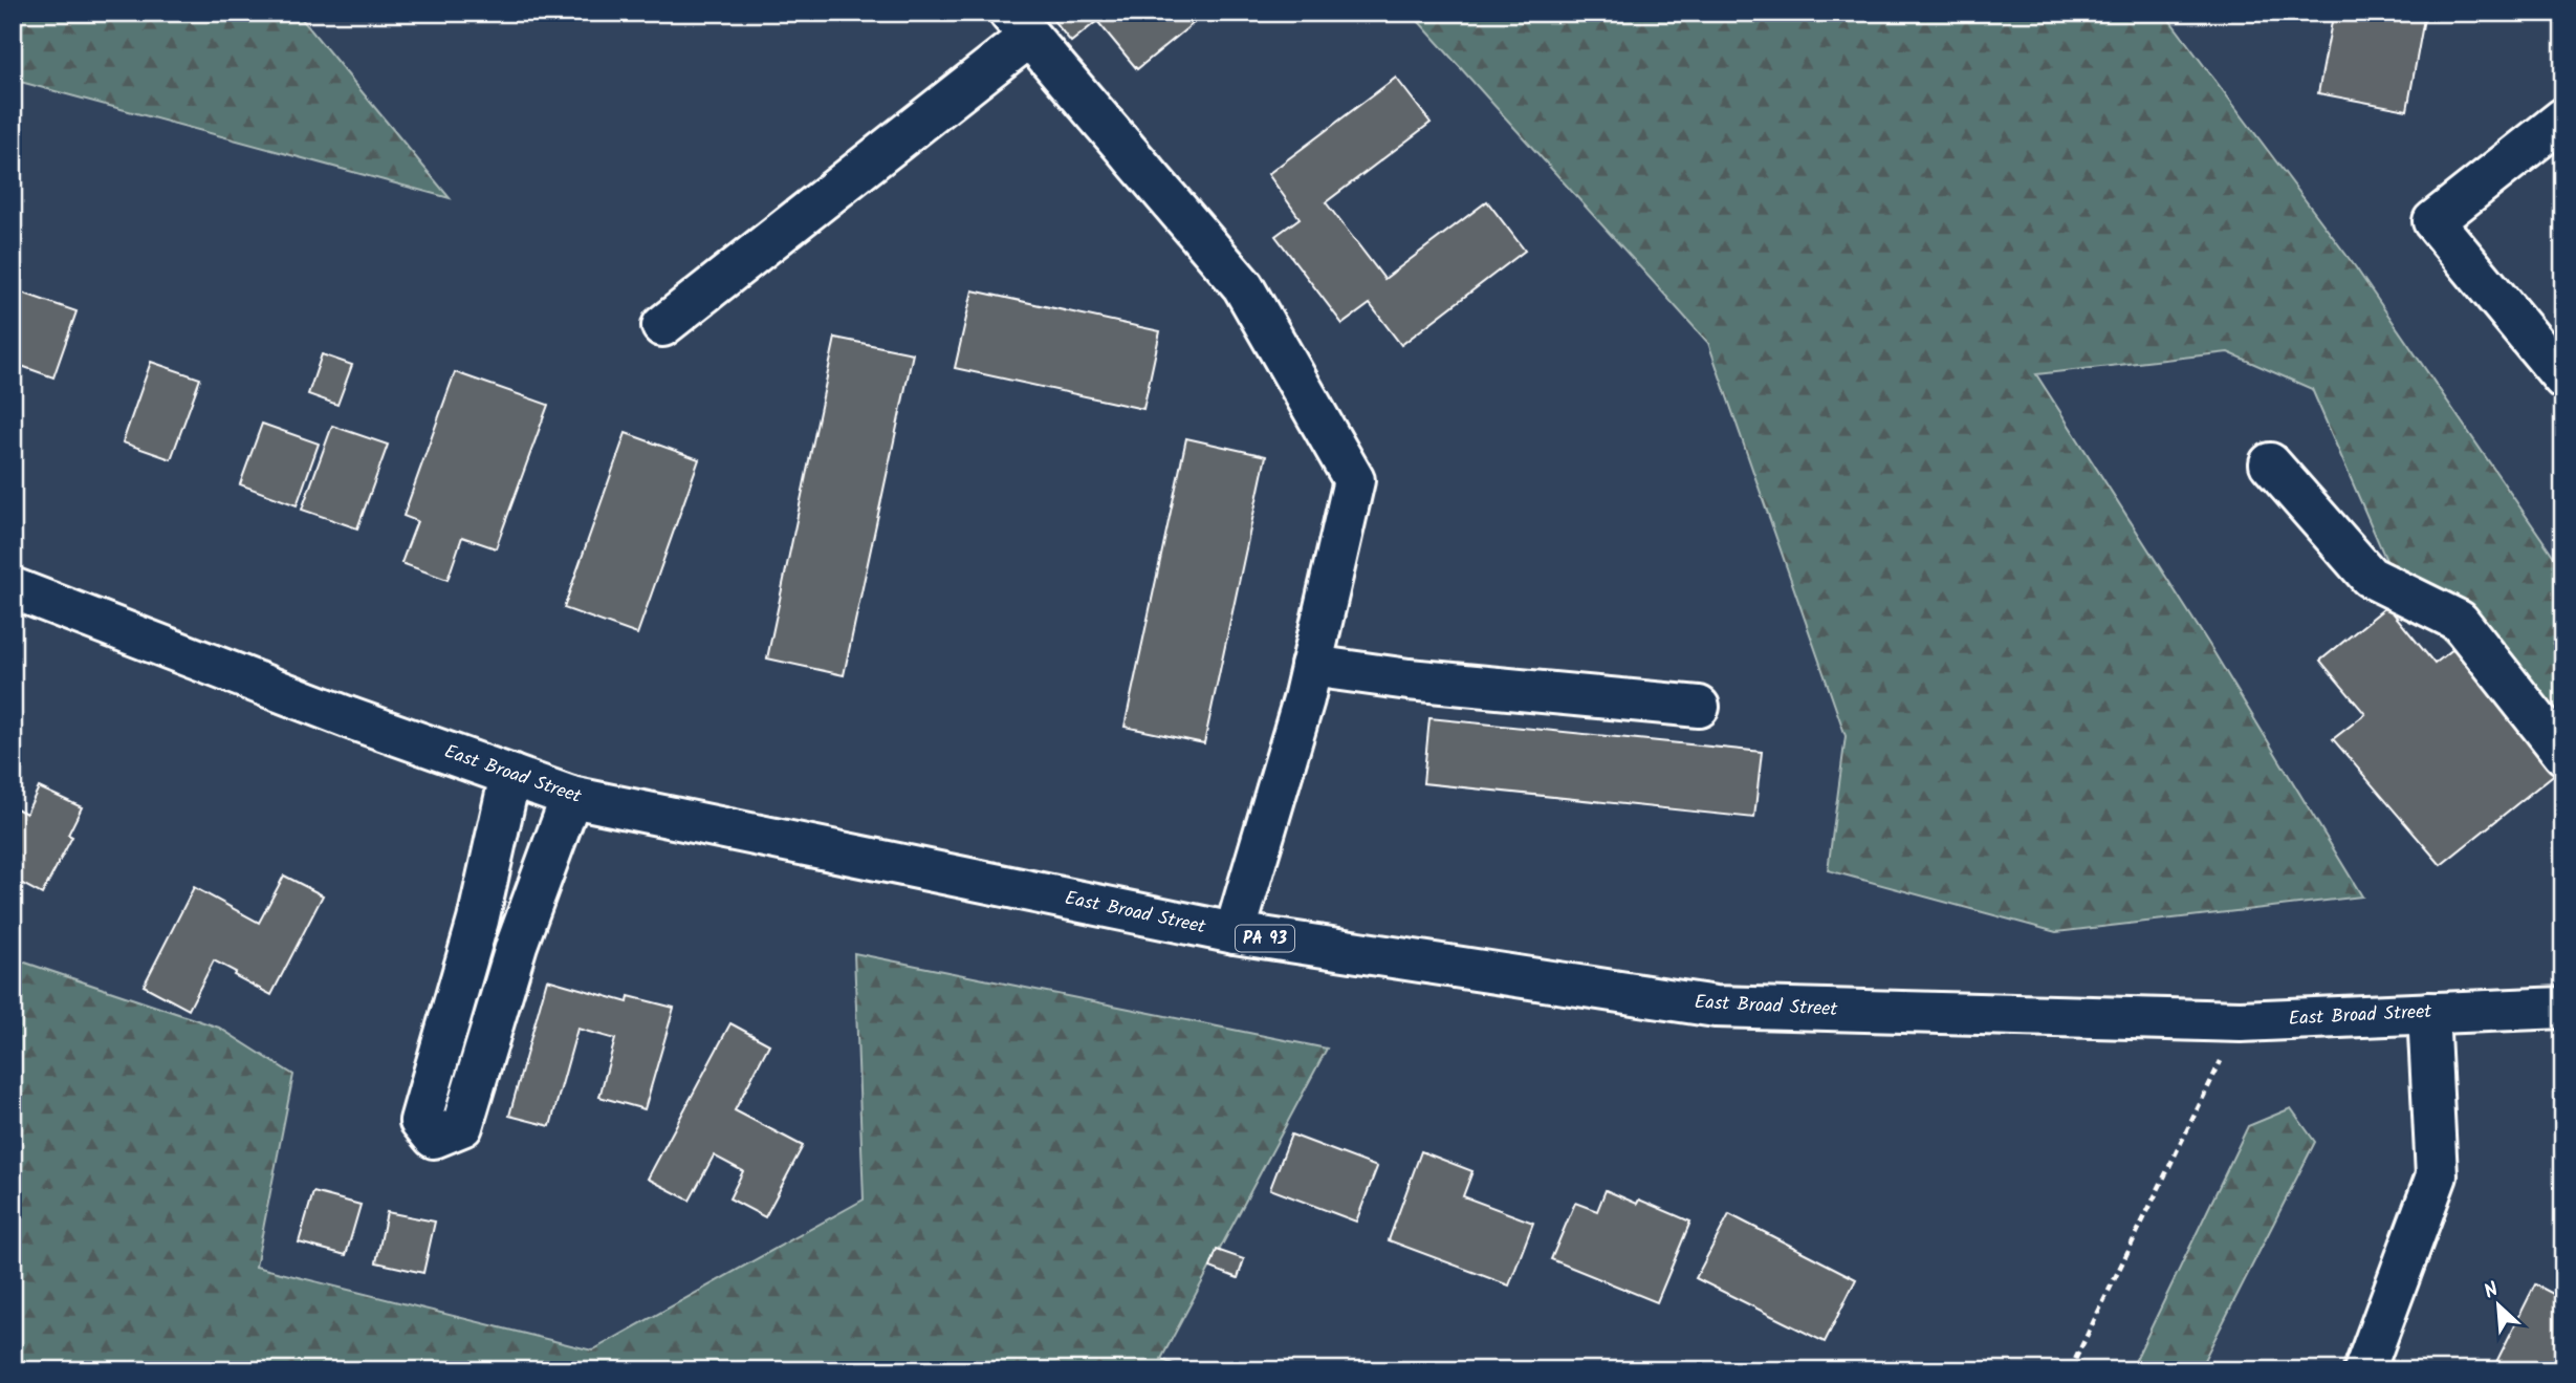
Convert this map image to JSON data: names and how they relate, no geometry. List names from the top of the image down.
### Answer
{
  "streets": {
    "main road": ["East Broad Street", "PA 93"]
  },
  "north": "top left"
}
